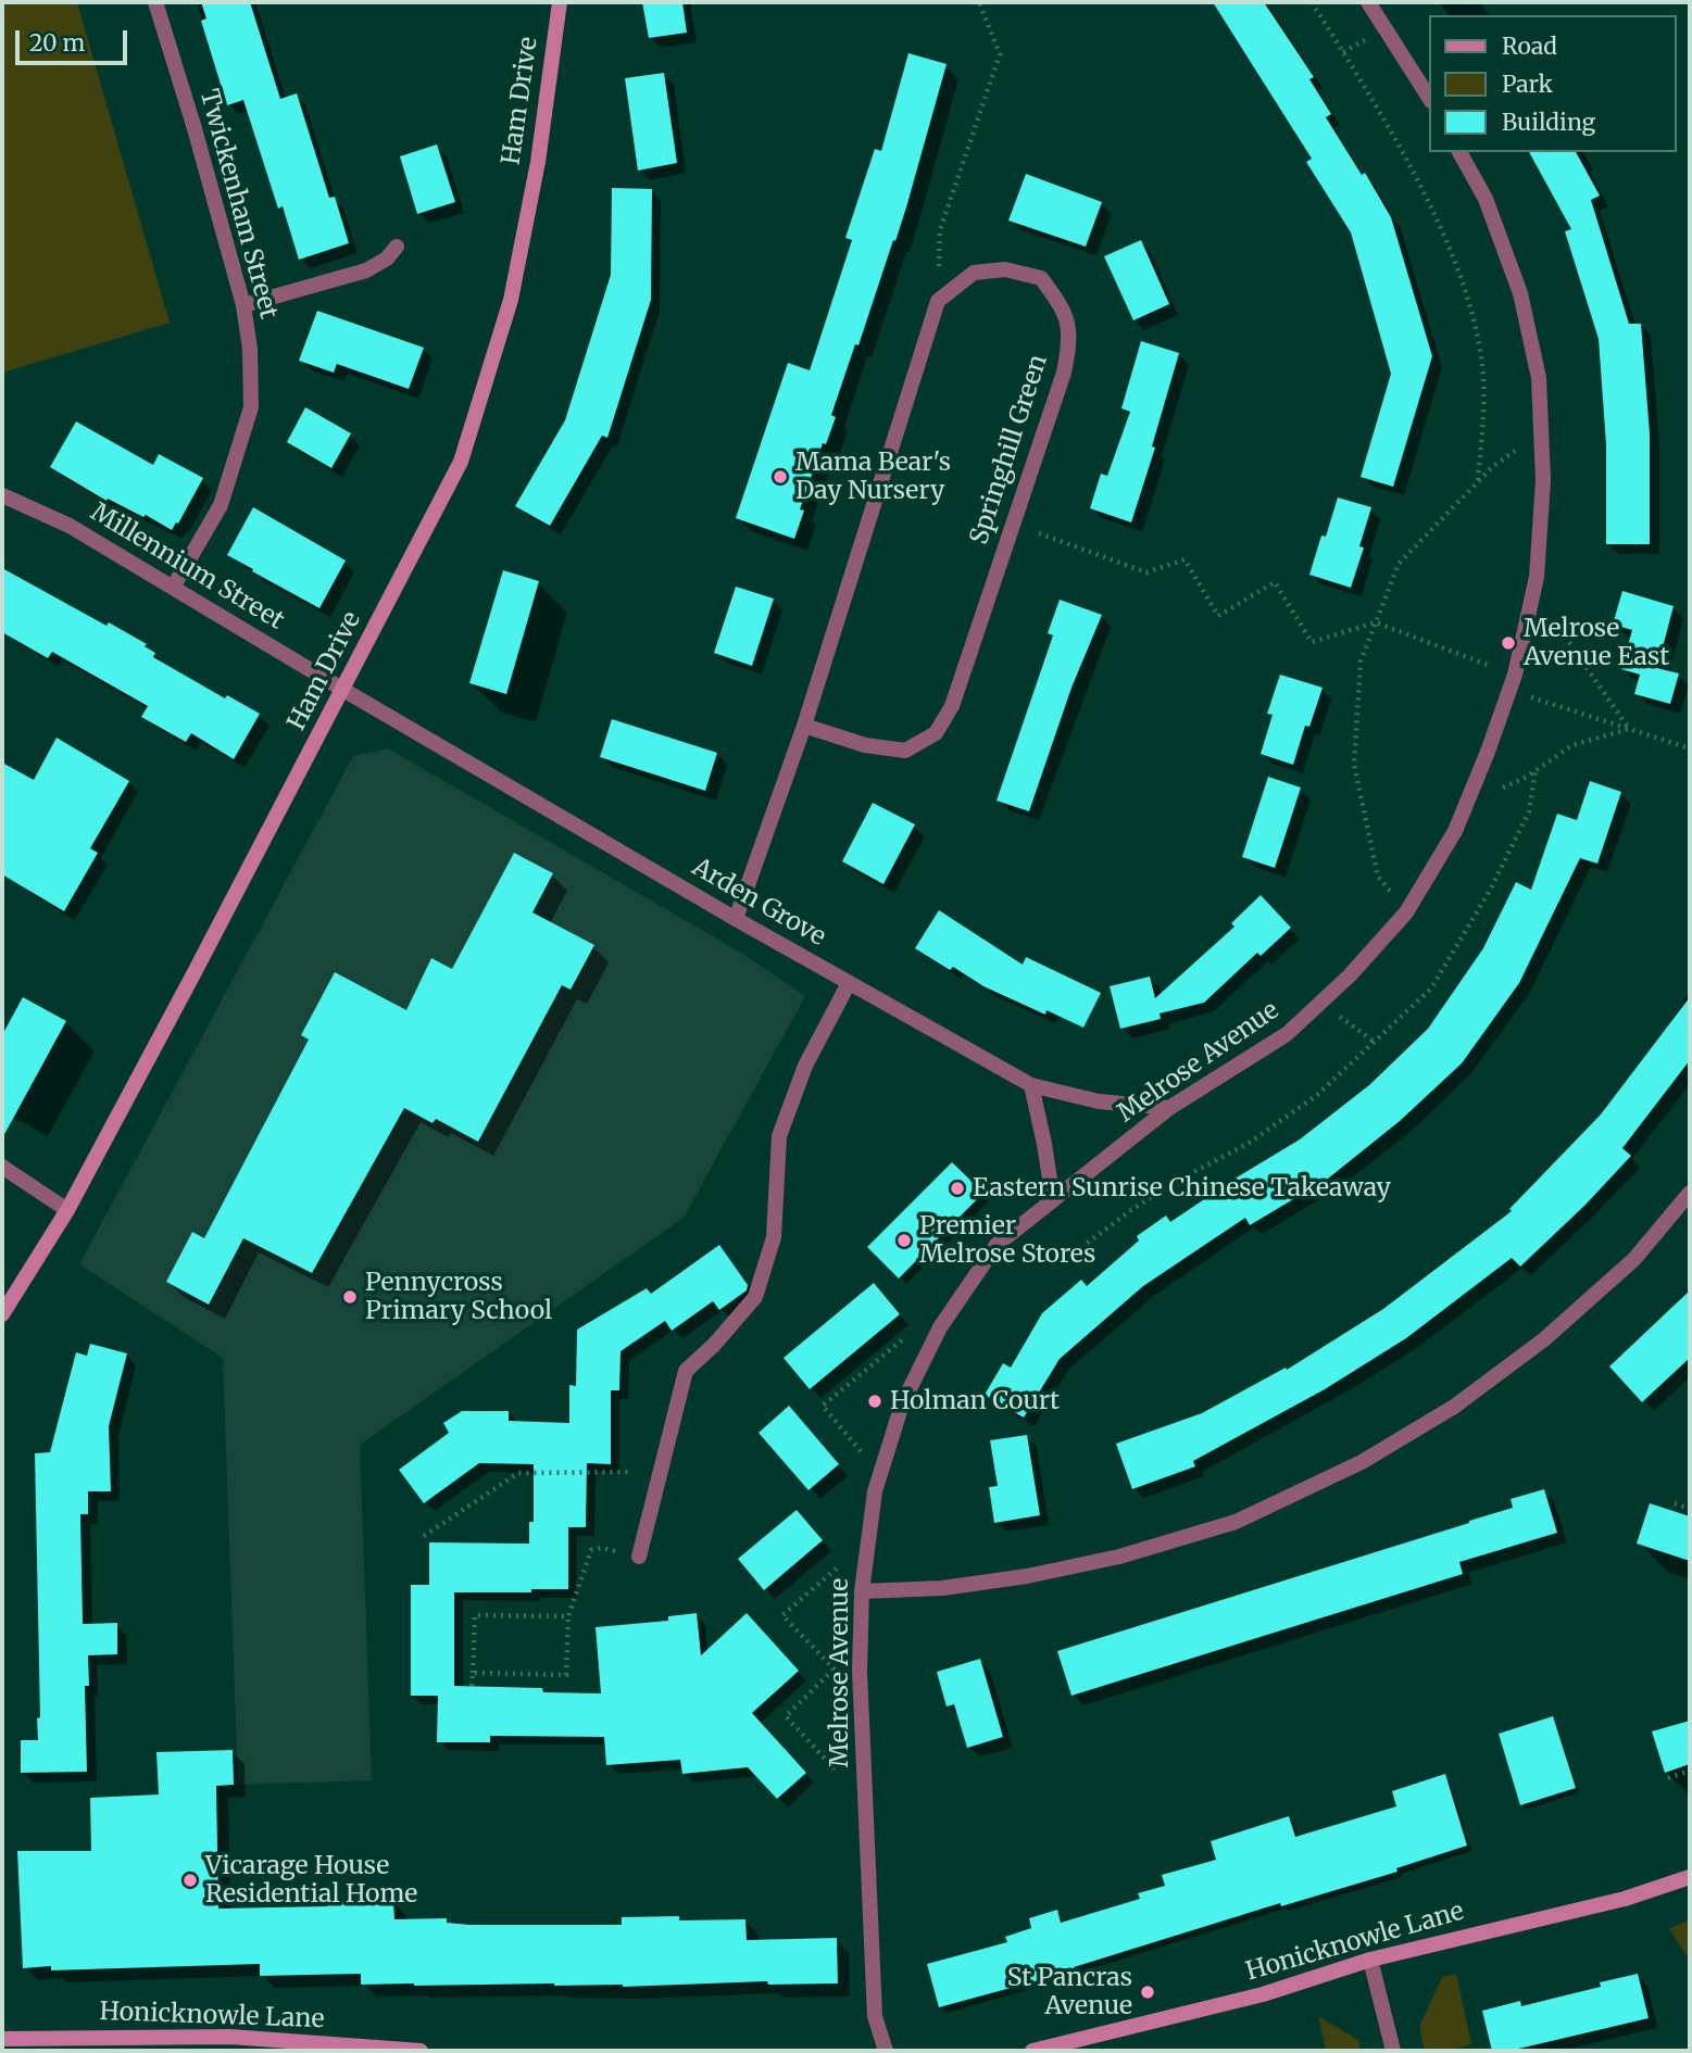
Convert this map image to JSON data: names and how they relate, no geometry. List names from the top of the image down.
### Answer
{
  "streets": {
    "street": [
      "Ham Drive",
      "Twickenham Street",
      "Springhill Green",
      "Millennium Street",
      "Arden Grove",
      "Melrose Avenue",
      "Honicknowle Lane"
    ]
  },
  "crossings": [
    ["Ham Drive", "Millennium Street"],
    ["Ham Drive", "Arden Grove"],
    ["Twickenham Street", "Millennium Street"],
    ["Millennium Street", "Arden Grove"],
    ["Arden Grove", "Melrose Avenue"]
  ],
  "places": [
    "Mama Bear's Day Nursery",
    "Melrose Avenue East",
    "Eastern Sunrise Chinese Takeaway",
    "Premier Melrose Stores",
    "Pennycross Primary School",
    "Holman Court",
    "Vicarage House Residential Home",
    "St Pancras Avenue"
  ],
  "legend": ["Road", "Park", "Building"],
  "scale_bar": "20 m"
}
